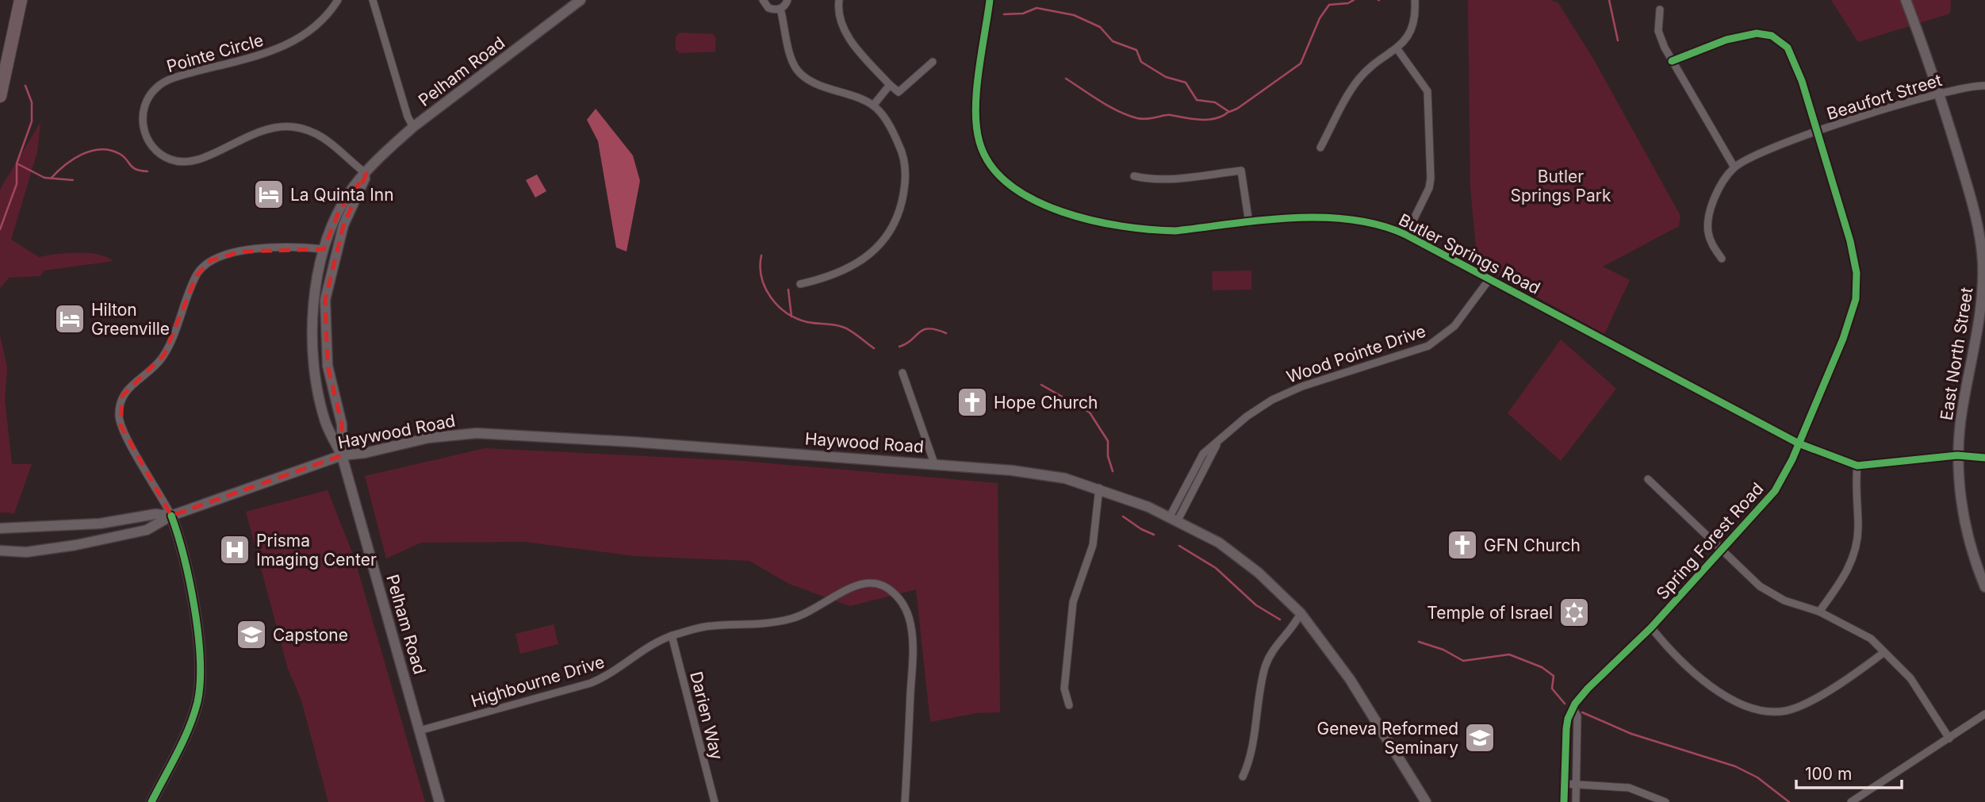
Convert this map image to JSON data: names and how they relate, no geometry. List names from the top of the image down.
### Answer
{
  "streets": {
    "main road": ["Pelham Road", "East North Street", "Haywood Road"],
    "street": [
      "Pointe Circle",
      "Beaufort Street",
      "Butler Springs Road",
      "Wood Pointe Drive",
      "Spring Forest Road",
      "Highbourne Drive",
      "Darien Way"
    ]
  },
  "crossings": [
    ["Pointe Circle", "Pelham Road"],
    ["Pelham Road", "Haywood Road"],
    ["Pelham Road", "Highbourne Drive"],
    ["Beaufort Street", "East North Street"],
    ["Beaufort Street", "Spring Forest Road"],
    ["Butler Springs Road", "Wood Pointe Drive"],
    ["Butler Springs Road", "East North Street"],
    ["Butler Springs Road", "Spring Forest Road"],
    ["Wood Pointe Drive", "Haywood Road"],
    ["Highbourne Drive", "Darien Way"]
  ],
  "parks": ["Butler Springs Park"],
  "places": {
    "hotel": ["La Quinta Inn", "Hilton Greenville"],
    "church": ["Hope Church", "GFN Church"],
    "hospital": ["Prisma Imaging Center"],
    "synagogue": ["Temple of Israel"],
    "school or university": ["Capstone", "Geneva Reformed Seminary"]
  },
  "scale_bar": "100 m"
}
